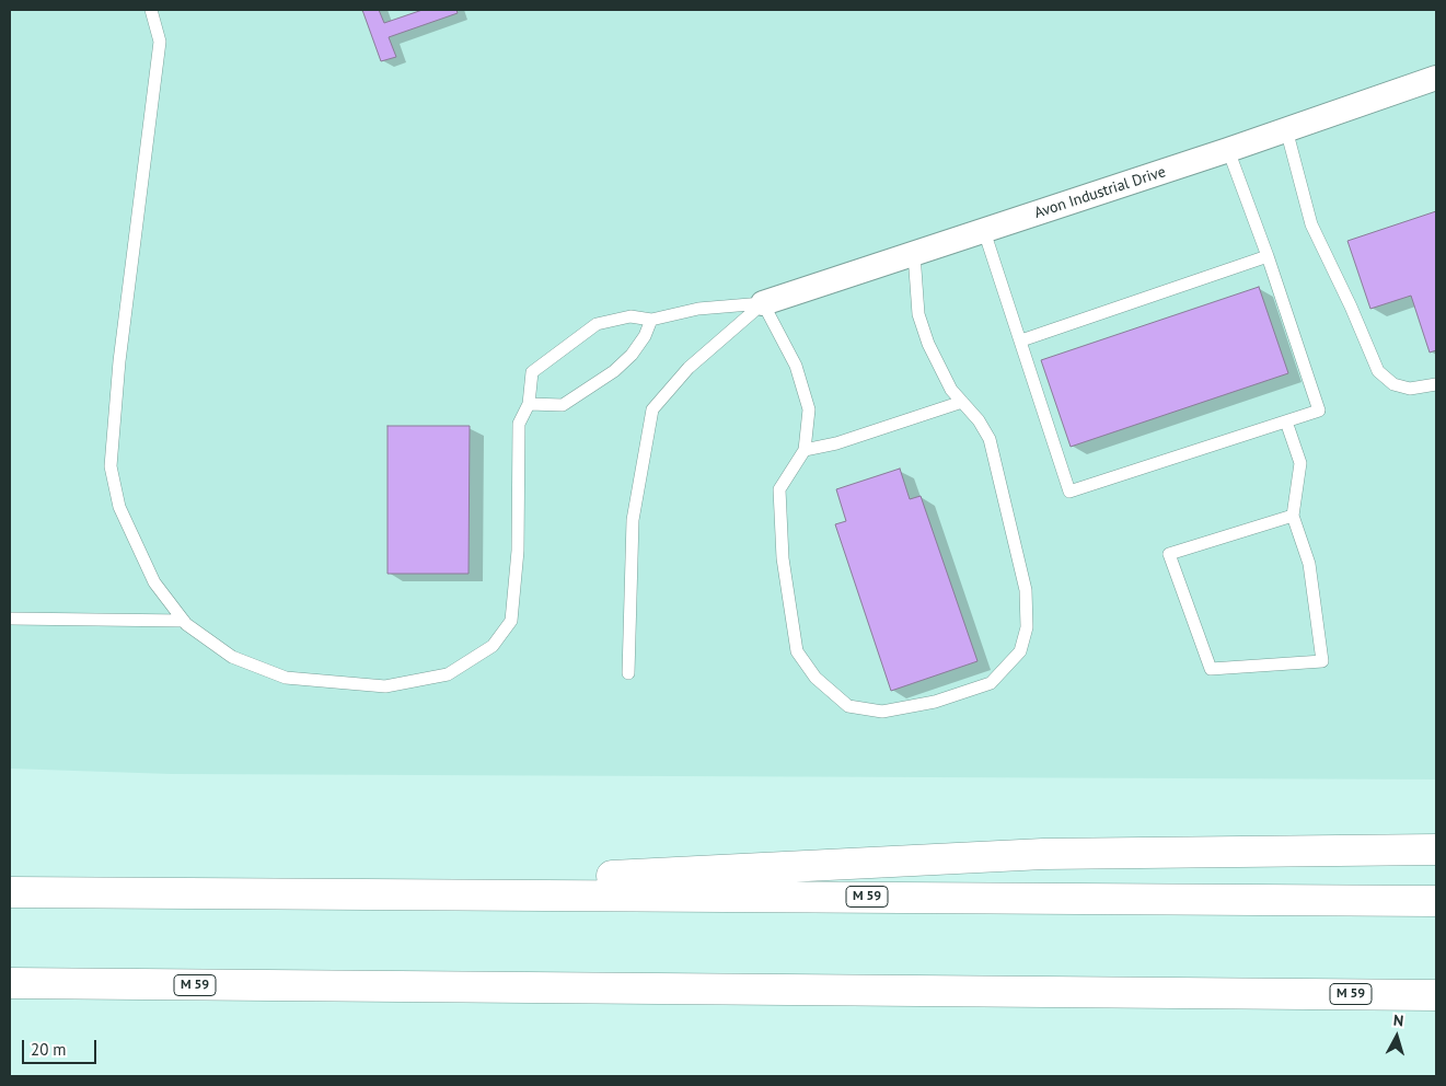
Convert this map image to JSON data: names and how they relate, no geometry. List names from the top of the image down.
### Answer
{
  "streets": {
    "highway": ["M 59"],
    "street": ["Avon Industrial Drive"]
  },
  "scale_bar": "20 m",
  "north": "top"
}
